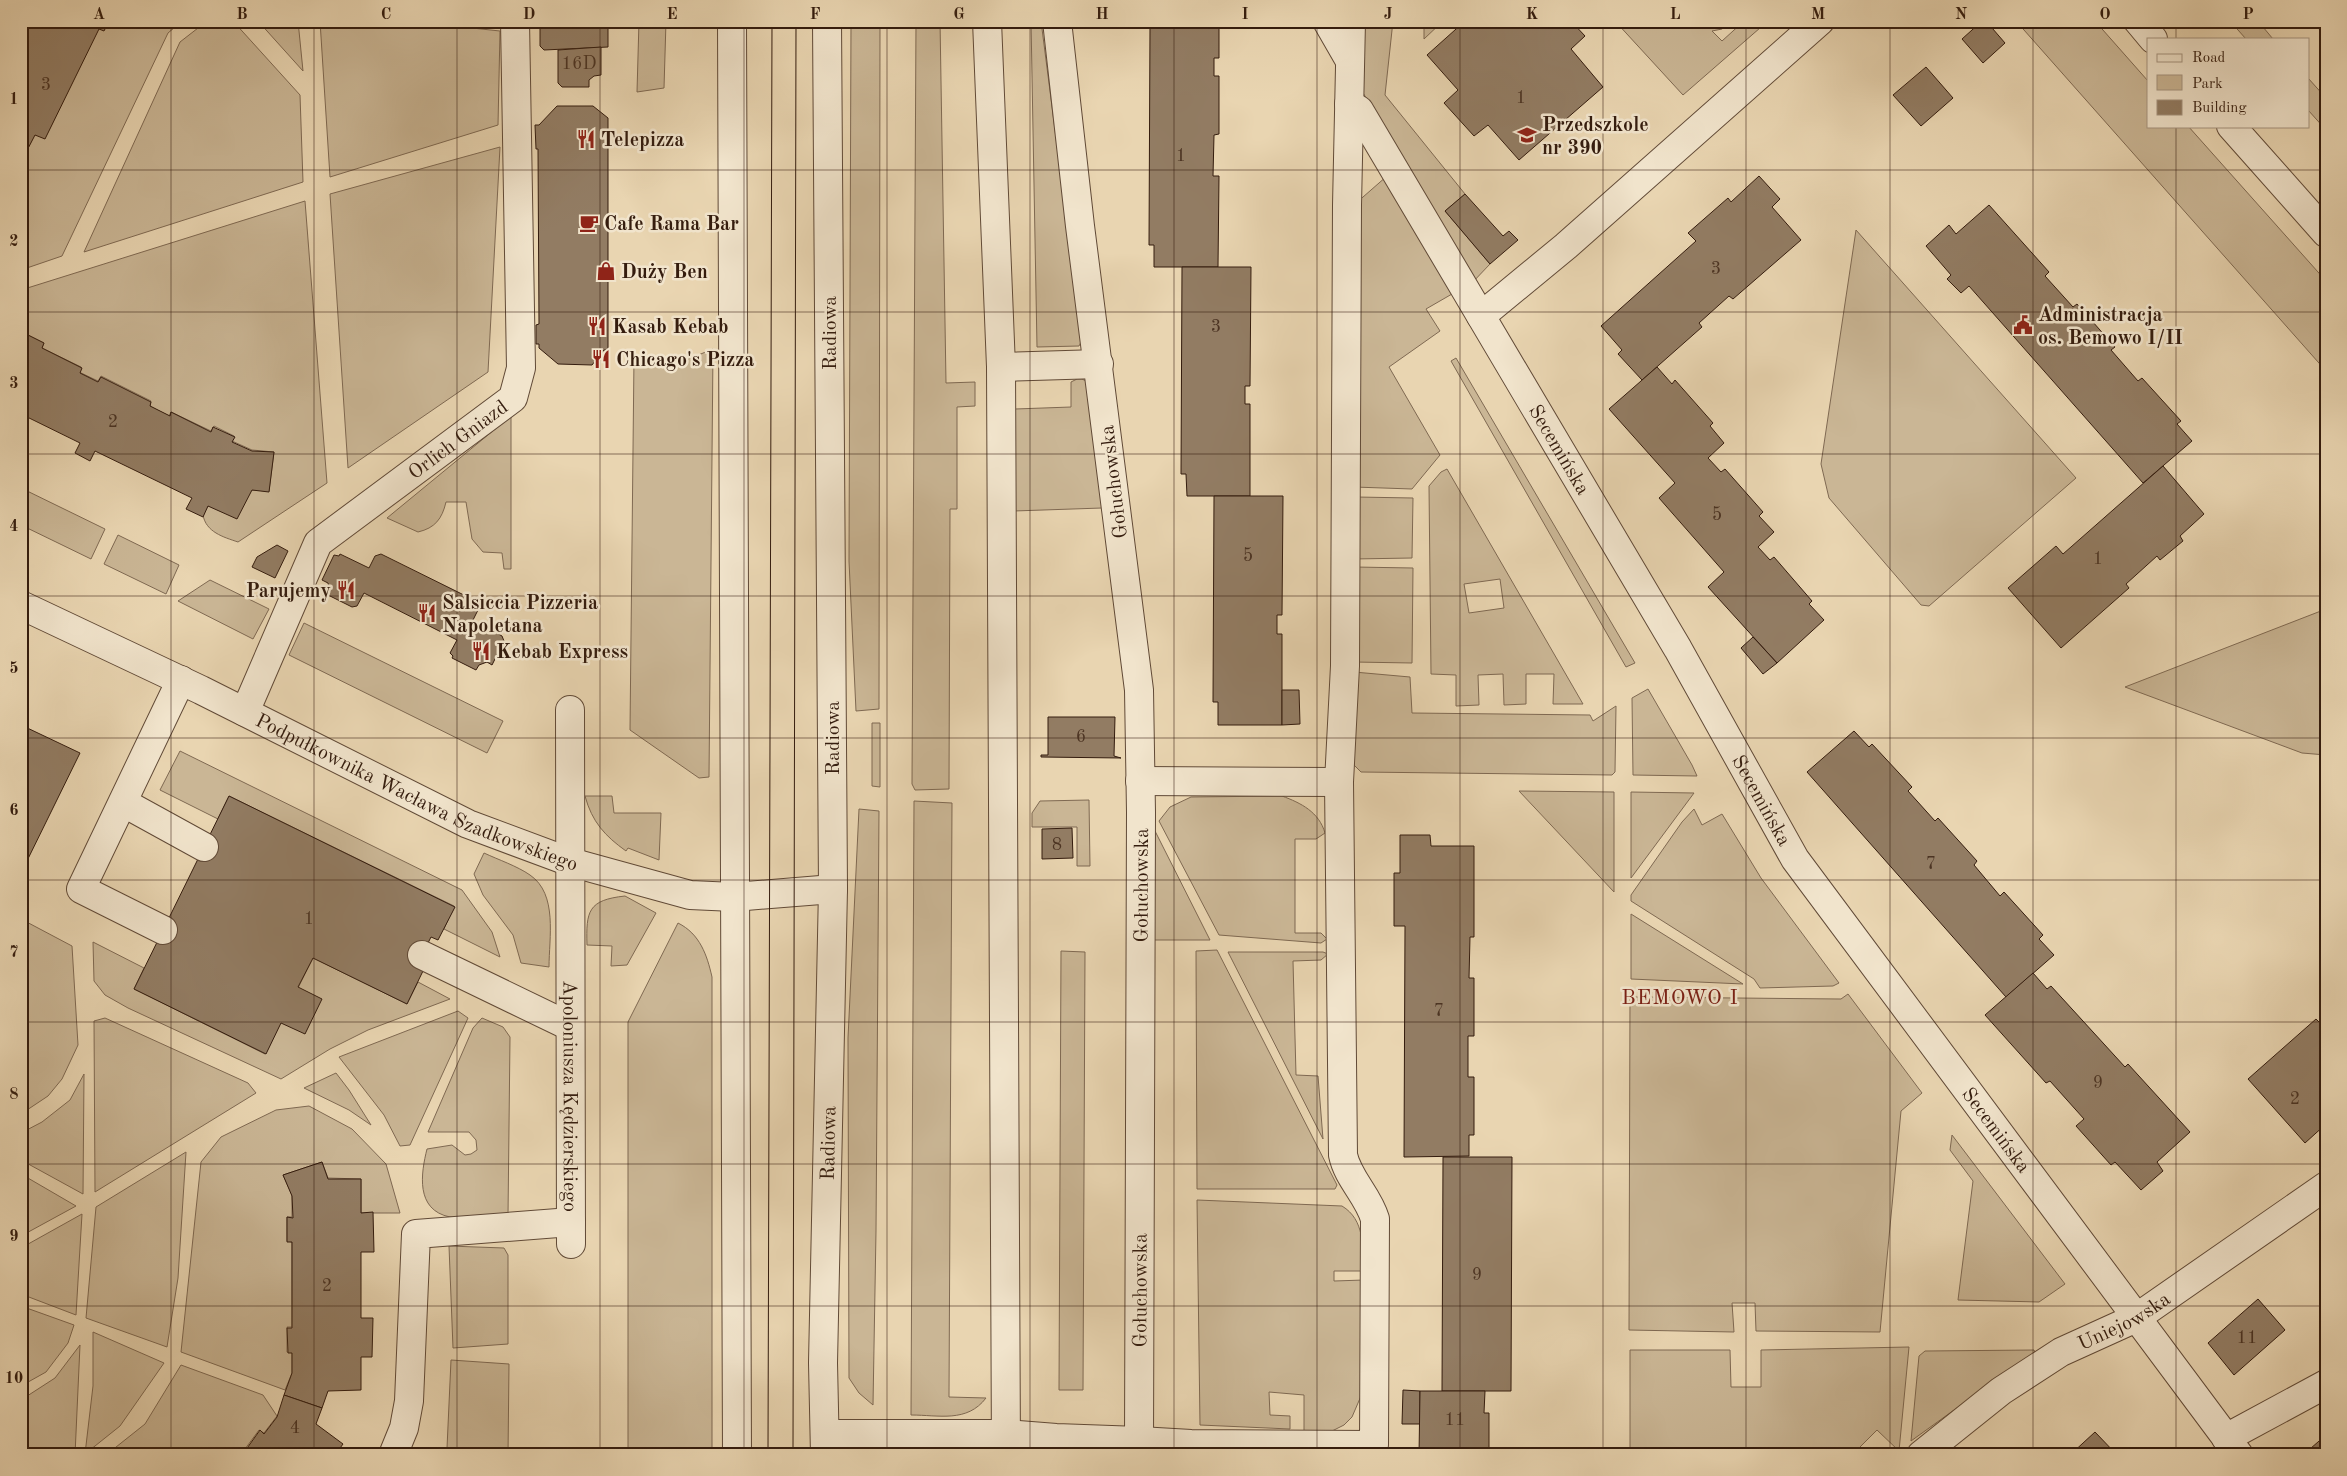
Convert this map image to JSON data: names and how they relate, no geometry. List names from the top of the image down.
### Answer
{
  "streets": {
    "street": [
      "Radiowa",
      "Orlich Gniazd",
      "Secemińska",
      "Gołuchowska",
      "Podpułkownika Wacława Szadkowskiego",
      "Apoloniusza Kędzierskiego",
      "Uniejowska"
    ]
  },
  "crossings": [
    ["Radiowa", "Podpułkownika Wacława Szadkowskiego"],
    ["Orlich Gniazd", "Podpułkownika Wacława Szadkowskiego"],
    ["Secemińska", "Uniejowska"],
    ["Podpułkownika Wacława Szadkowskiego", "Apoloniusza Kędzierskiego"]
  ],
  "districts": ["BEMOWO I"],
  "places": {
    "school or university": ["Przedszkole nr 390"],
    "restaurant": [
      "Telepizza",
      "Kasab Kebab",
      "Chicago's Pizza",
      "Parujemy",
      "Salsiccia Pizzeria Napoletana",
      "Kebab Express"
    ],
    "cafe": ["Cafe Rama Bar"],
    "shop": ["Duży Ben"],
    "public building": ["Administracja os. Bemowo I/II"]
  },
  "house_numbers": [
    "16D",
    "3",
    "1",
    "1",
    "3",
    "3",
    "2",
    "5",
    "5",
    "1",
    "6",
    "8",
    "7",
    "1",
    "7",
    "9",
    "2",
    "9",
    "2",
    "11",
    "11",
    "4"
  ],
  "legend": ["Road", "Park", "Building"],
  "grid": {
    "columns": [
      "A",
      "B",
      "C",
      "D",
      "E",
      "F",
      "G",
      "H",
      "I",
      "J",
      "K",
      "L",
      "M",
      "N",
      "O",
      "P"
    ],
    "rows": [
      "1",
      "2",
      "3",
      "4",
      "5",
      "6",
      "7",
      "8",
      "9",
      "10"
    ]
  }
}
